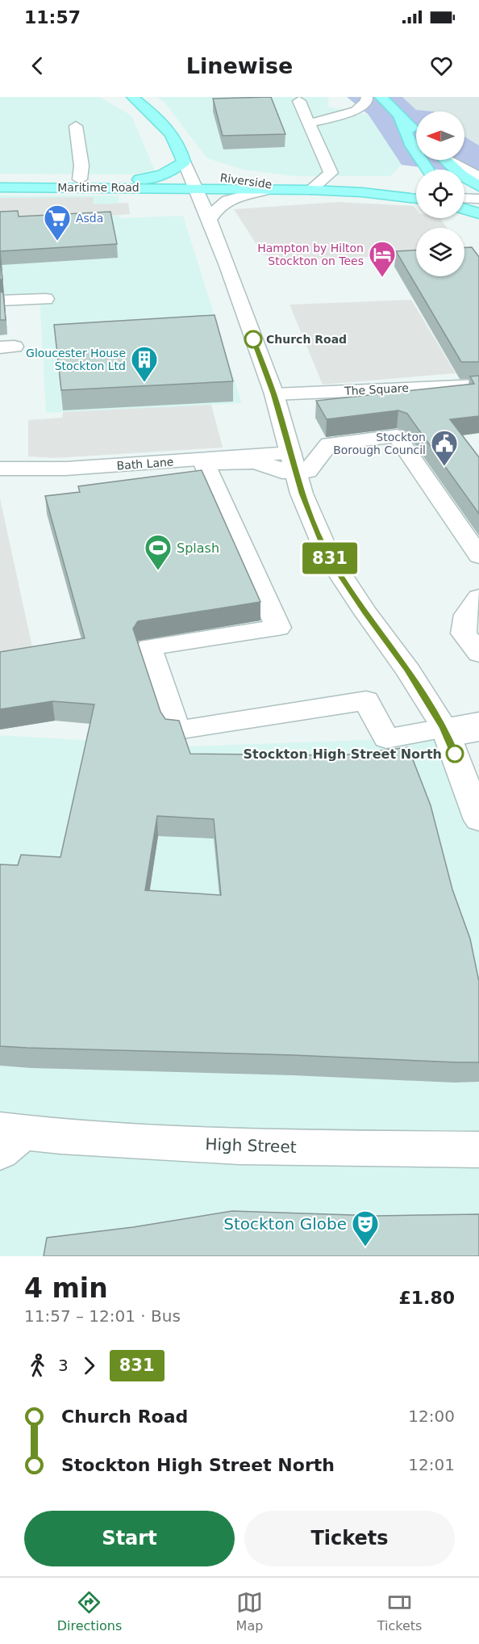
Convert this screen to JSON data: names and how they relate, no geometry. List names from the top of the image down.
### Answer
{
  "streets": {
    "main road": ["Riverside", "Maritime Road"],
    "street": ["The Square", "Bath Lane", "High Street"]
  },
  "crossings": [
    ["Riverside", "Maritime Road"]
  ],
  "places": {
    "supermarket": ["Asda"],
    "hotel": ["Hampton by Hilton Stockton on Tees"],
    "other": ["Church Road", "Stockton High Street North"],
    "building": ["Gloucester House Stockton Ltd"],
    "public building": ["Stockton Borough Council"],
    "sports": ["Splash"],
    "theatre": ["Stockton Globe"]
  },
  "lines": ["bus line 831"],
  "north": "left",
  "page": {
    "status": "11:57",
    "header": "Linewise",
    "on_map": "831",
    "heading": ["4 min", "11:57 – 12:01 · Bus", "£1.80"],
    "legs": ["3", "831"],
    "list": [
      {
        "name": "Church Road",
        "value": "12:00"
      },
      {
        "name": "Stockton High Street North",
        "value": "12:01"
      }
    ],
    "buttons": ["Start", "Tickets"],
    "tabs": ["Directions", "Map", "Tickets"]
  }
}
